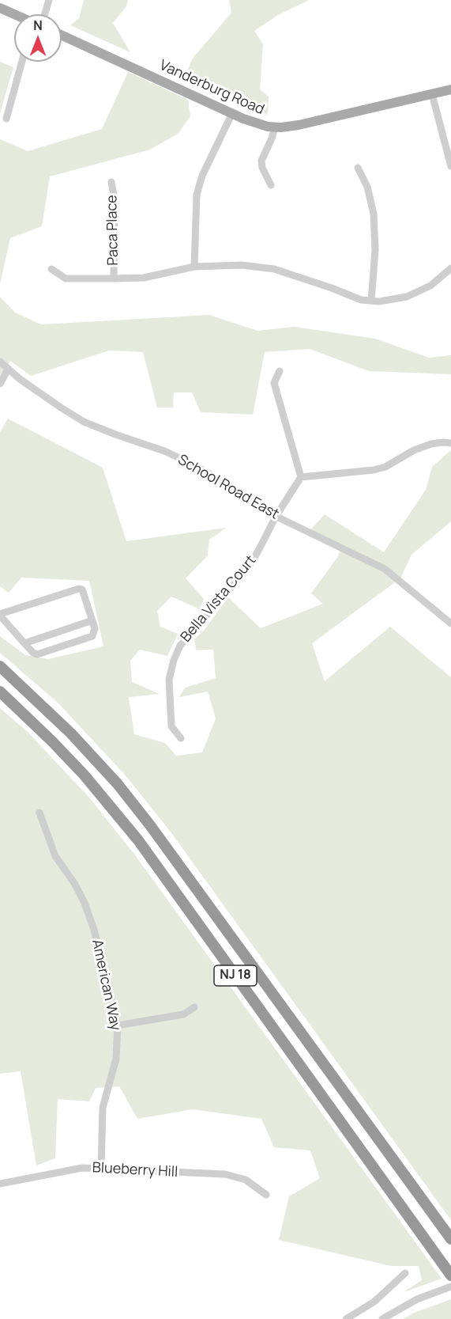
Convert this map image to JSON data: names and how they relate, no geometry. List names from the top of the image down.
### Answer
{
  "streets": {
    "highway": ["NJ 18"],
    "main road": ["Vanderburg Road"],
    "street": [
      "Paca Place",
      "School Road East",
      "Bella Vista Court",
      "American Way",
      "Blueberry Hill"
    ]
  },
  "crossings": [
    ["School Road East", "Bella Vista Court"],
    ["American Way", "Blueberry Hill"]
  ],
  "north": "top"
}
